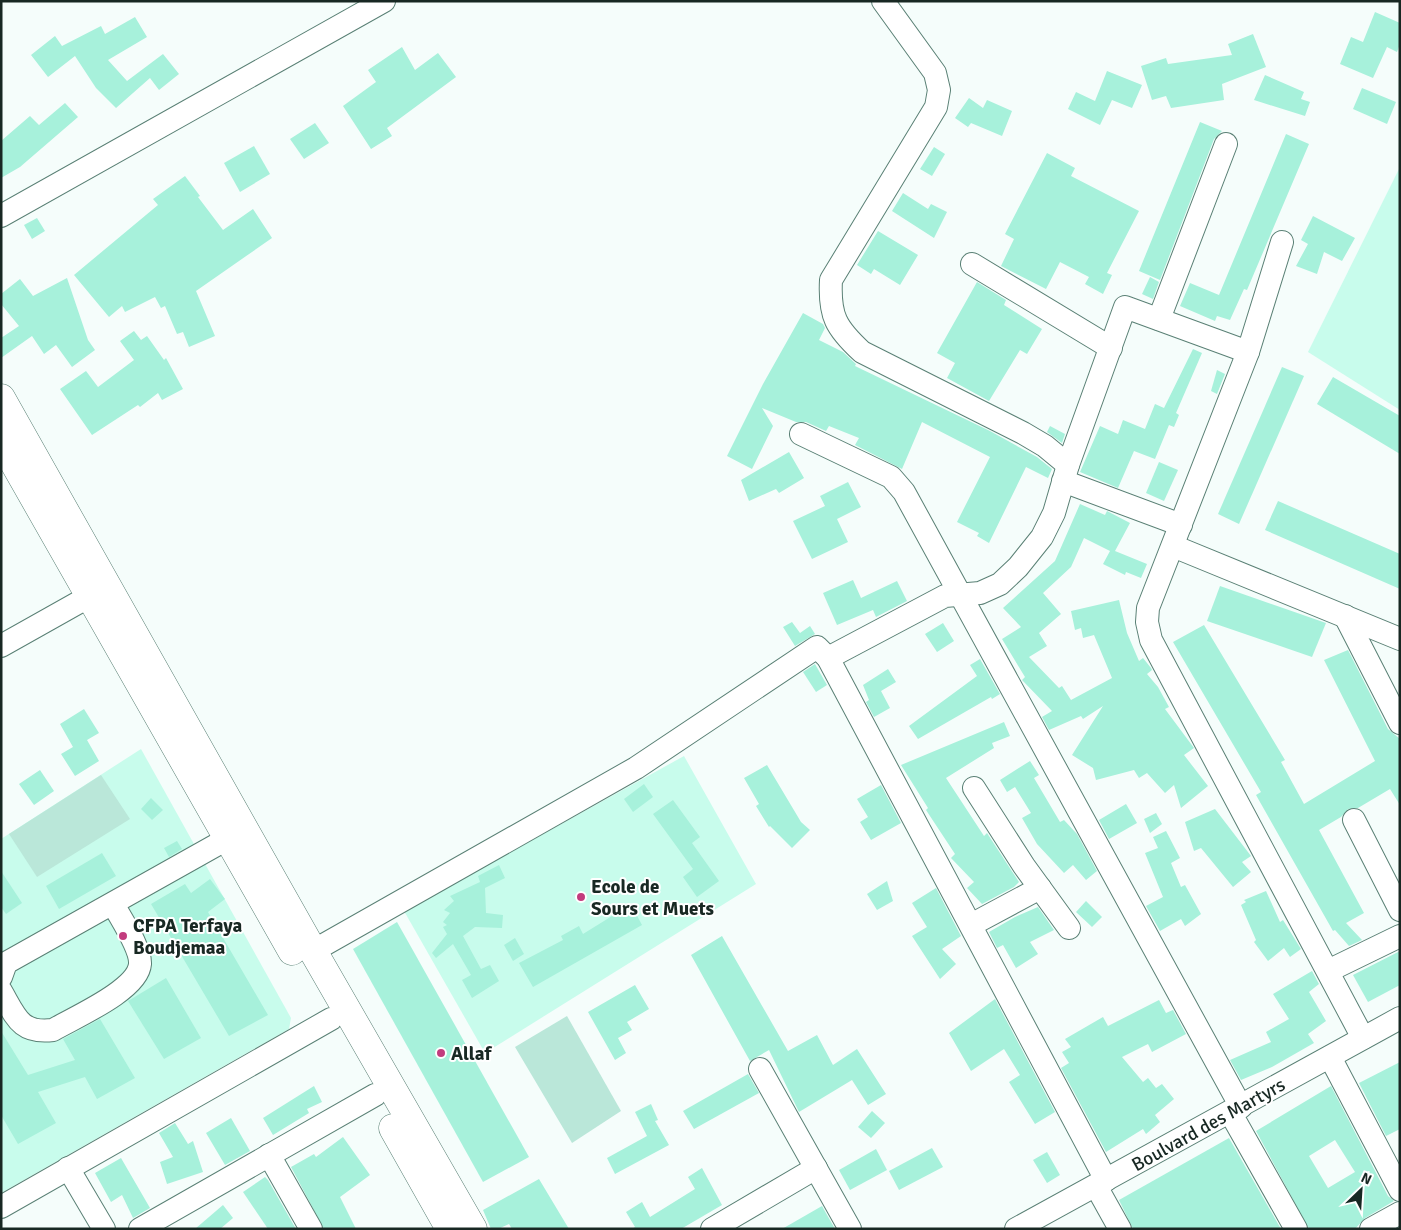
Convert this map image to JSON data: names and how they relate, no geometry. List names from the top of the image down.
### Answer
{
  "streets": {
    "street": ["Boulvard des Martyrs"]
  },
  "places": ["Ecole de Sours et Muets", "CFPA Terfaya Boudjemaa", "Allaf"],
  "north": "top right"
}
